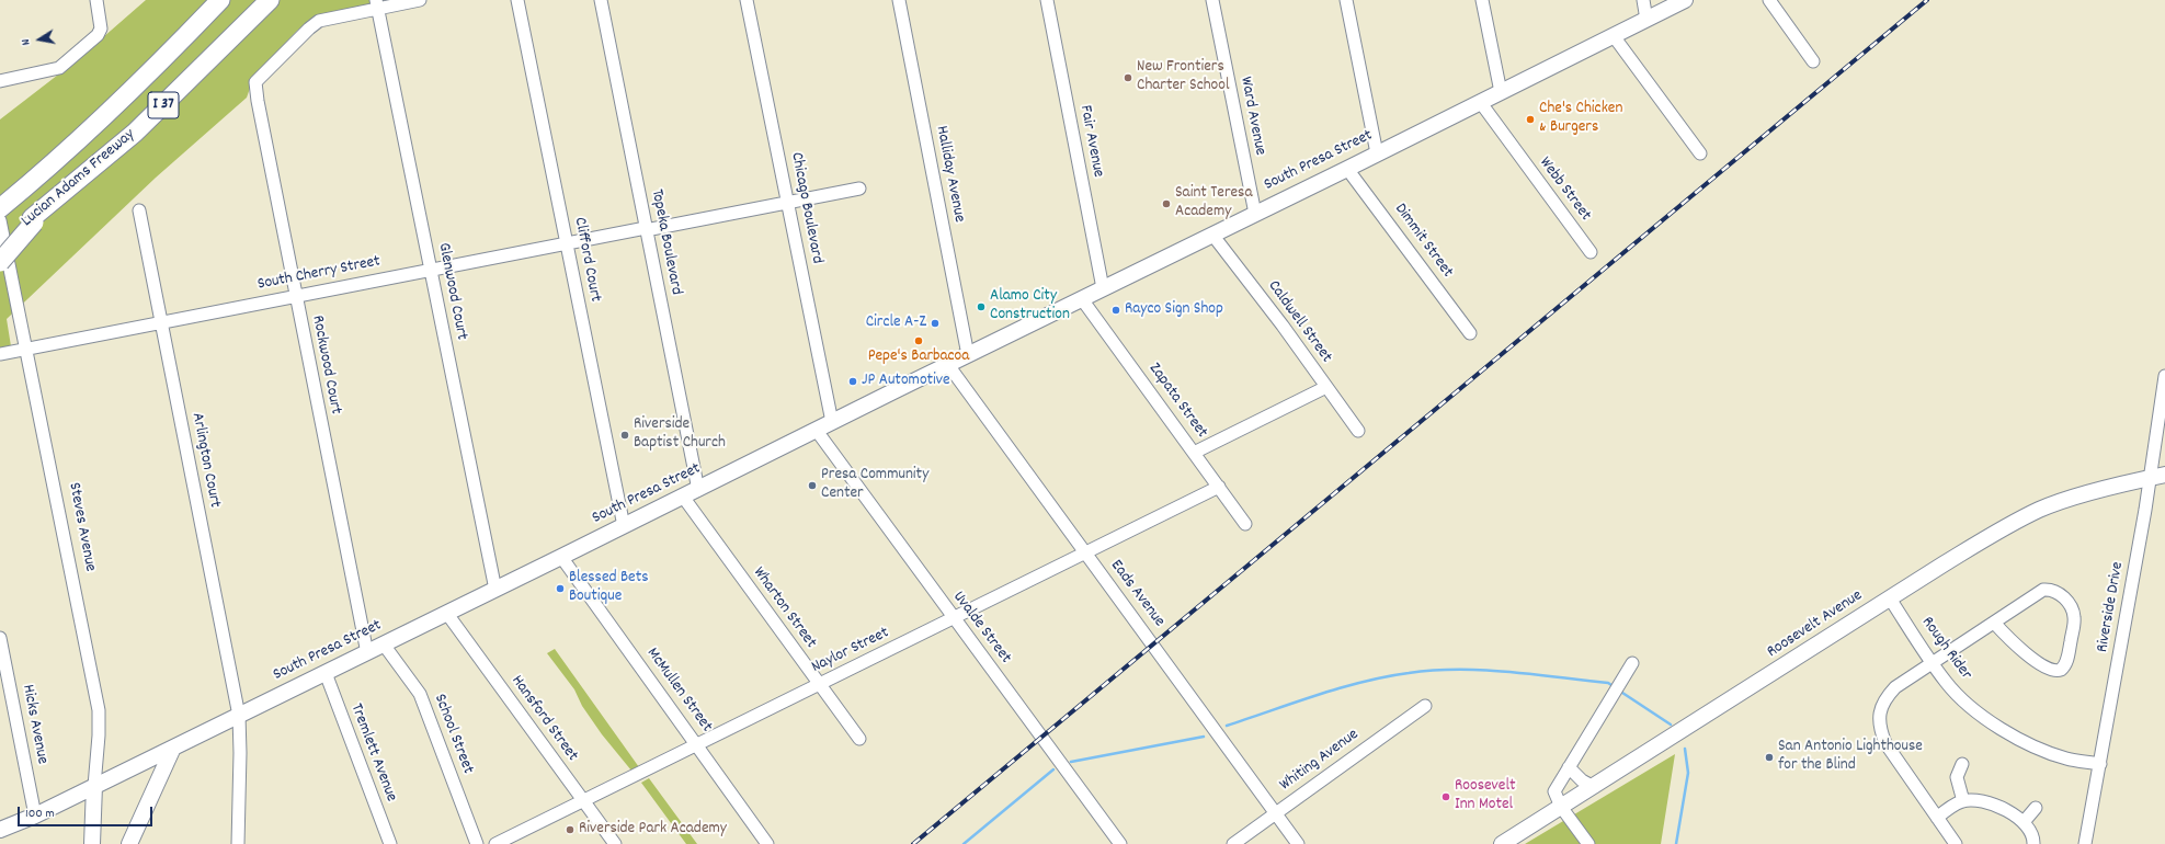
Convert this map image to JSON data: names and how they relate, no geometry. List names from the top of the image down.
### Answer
{
  "streets": {
    "highway": ["I 37", "Lucian Adams Freeway"],
    "main road": ["South Presa Street", "Steves Avenue", "Roosevelt Avenue"],
    "street": [
      "Ward Avenue",
      "Fair Avenue",
      "Halliday Avenue",
      "Webb Street",
      "Chicago Boulevard",
      "Dimmit Street",
      "Topeka Boulevard",
      "Clifford Court",
      "South Cherry Street",
      "Glenwood Court",
      "Caldwell Street",
      "Rockwood Court",
      "Zapata Street",
      "Arlington Court",
      "Eads Avenue",
      "Riverside Drive",
      "Wharton Street",
      "Uvalde Street",
      "Rough Rider",
      "Naylor Street",
      "McMullen Street",
      "Hansford Street",
      "Hicks Avenue",
      "School Street",
      "Tremlett Avenue",
      "Whiting Avenue"
    ]
  },
  "crossings": [
    ["Ward Avenue", "South Presa Street"],
    ["Fair Avenue", "South Presa Street"],
    ["South Presa Street", "Halliday Avenue"],
    ["South Presa Street", "Webb Street"],
    ["South Presa Street", "Chicago Boulevard"],
    ["South Presa Street", "Dimmit Street"],
    ["South Presa Street", "Topeka Boulevard"],
    ["South Presa Street", "Clifford Court"],
    ["South Presa Street", "Glenwood Court"],
    ["South Presa Street", "Caldwell Street"],
    ["South Presa Street", "Rockwood Court"],
    ["South Presa Street", "Zapata Street"],
    ["South Presa Street", "Arlington Court"],
    ["South Presa Street", "Steves Avenue"],
    ["South Presa Street", "Eads Avenue"],
    ["South Presa Street", "Wharton Street"],
    ["South Presa Street", "Uvalde Street"],
    ["South Presa Street", "McMullen Street"],
    ["South Presa Street", "Hansford Street"],
    ["South Presa Street", "Hicks Avenue"],
    ["South Presa Street", "School Street"],
    ["South Presa Street", "Tremlett Avenue"],
    ["Chicago Boulevard", "South Cherry Street"],
    ["Topeka Boulevard", "South Cherry Street"],
    ["Clifford Court", "South Cherry Street"],
    ["South Cherry Street", "Glenwood Court"],
    ["South Cherry Street", "Rockwood Court"],
    ["South Cherry Street", "Arlington Court"],
    ["South Cherry Street", "Steves Avenue"],
    ["Glenwood Court", "Rockwood Court"],
    ["Zapata Street", "Naylor Street"],
    ["Eads Avenue", "Naylor Street"],
    ["Eads Avenue", "Whiting Avenue"],
    ["Riverside Drive", "Roosevelt Avenue"],
    ["Riverside Drive", "Rough Rider"],
    ["Wharton Street", "Naylor Street"],
    ["Roosevelt Avenue", "Rough Rider"],
    ["Uvalde Street", "Naylor Street"],
    ["Naylor Street", "McMullen Street"],
    ["Naylor Street", "Hansford Street"]
  ],
  "places": [
    "New Frontiers Charter School",
    "Che's Chicken & Burgers",
    "Saint Teresa Academy",
    "Alamo City Construction",
    "Rayco Sign Shop",
    "Circle A-Z",
    "Pepe's Barbacoa",
    "JP Automotive",
    "Riverside Baptist Church",
    "Presa Community Center",
    "Blessed Bets Boutique",
    "San Antonio Lighthouse for the Blind",
    "Roosevelt Inn Motel",
    "Riverside Park Academy"
  ],
  "scale_bar": "100 m",
  "north": "left"
}
